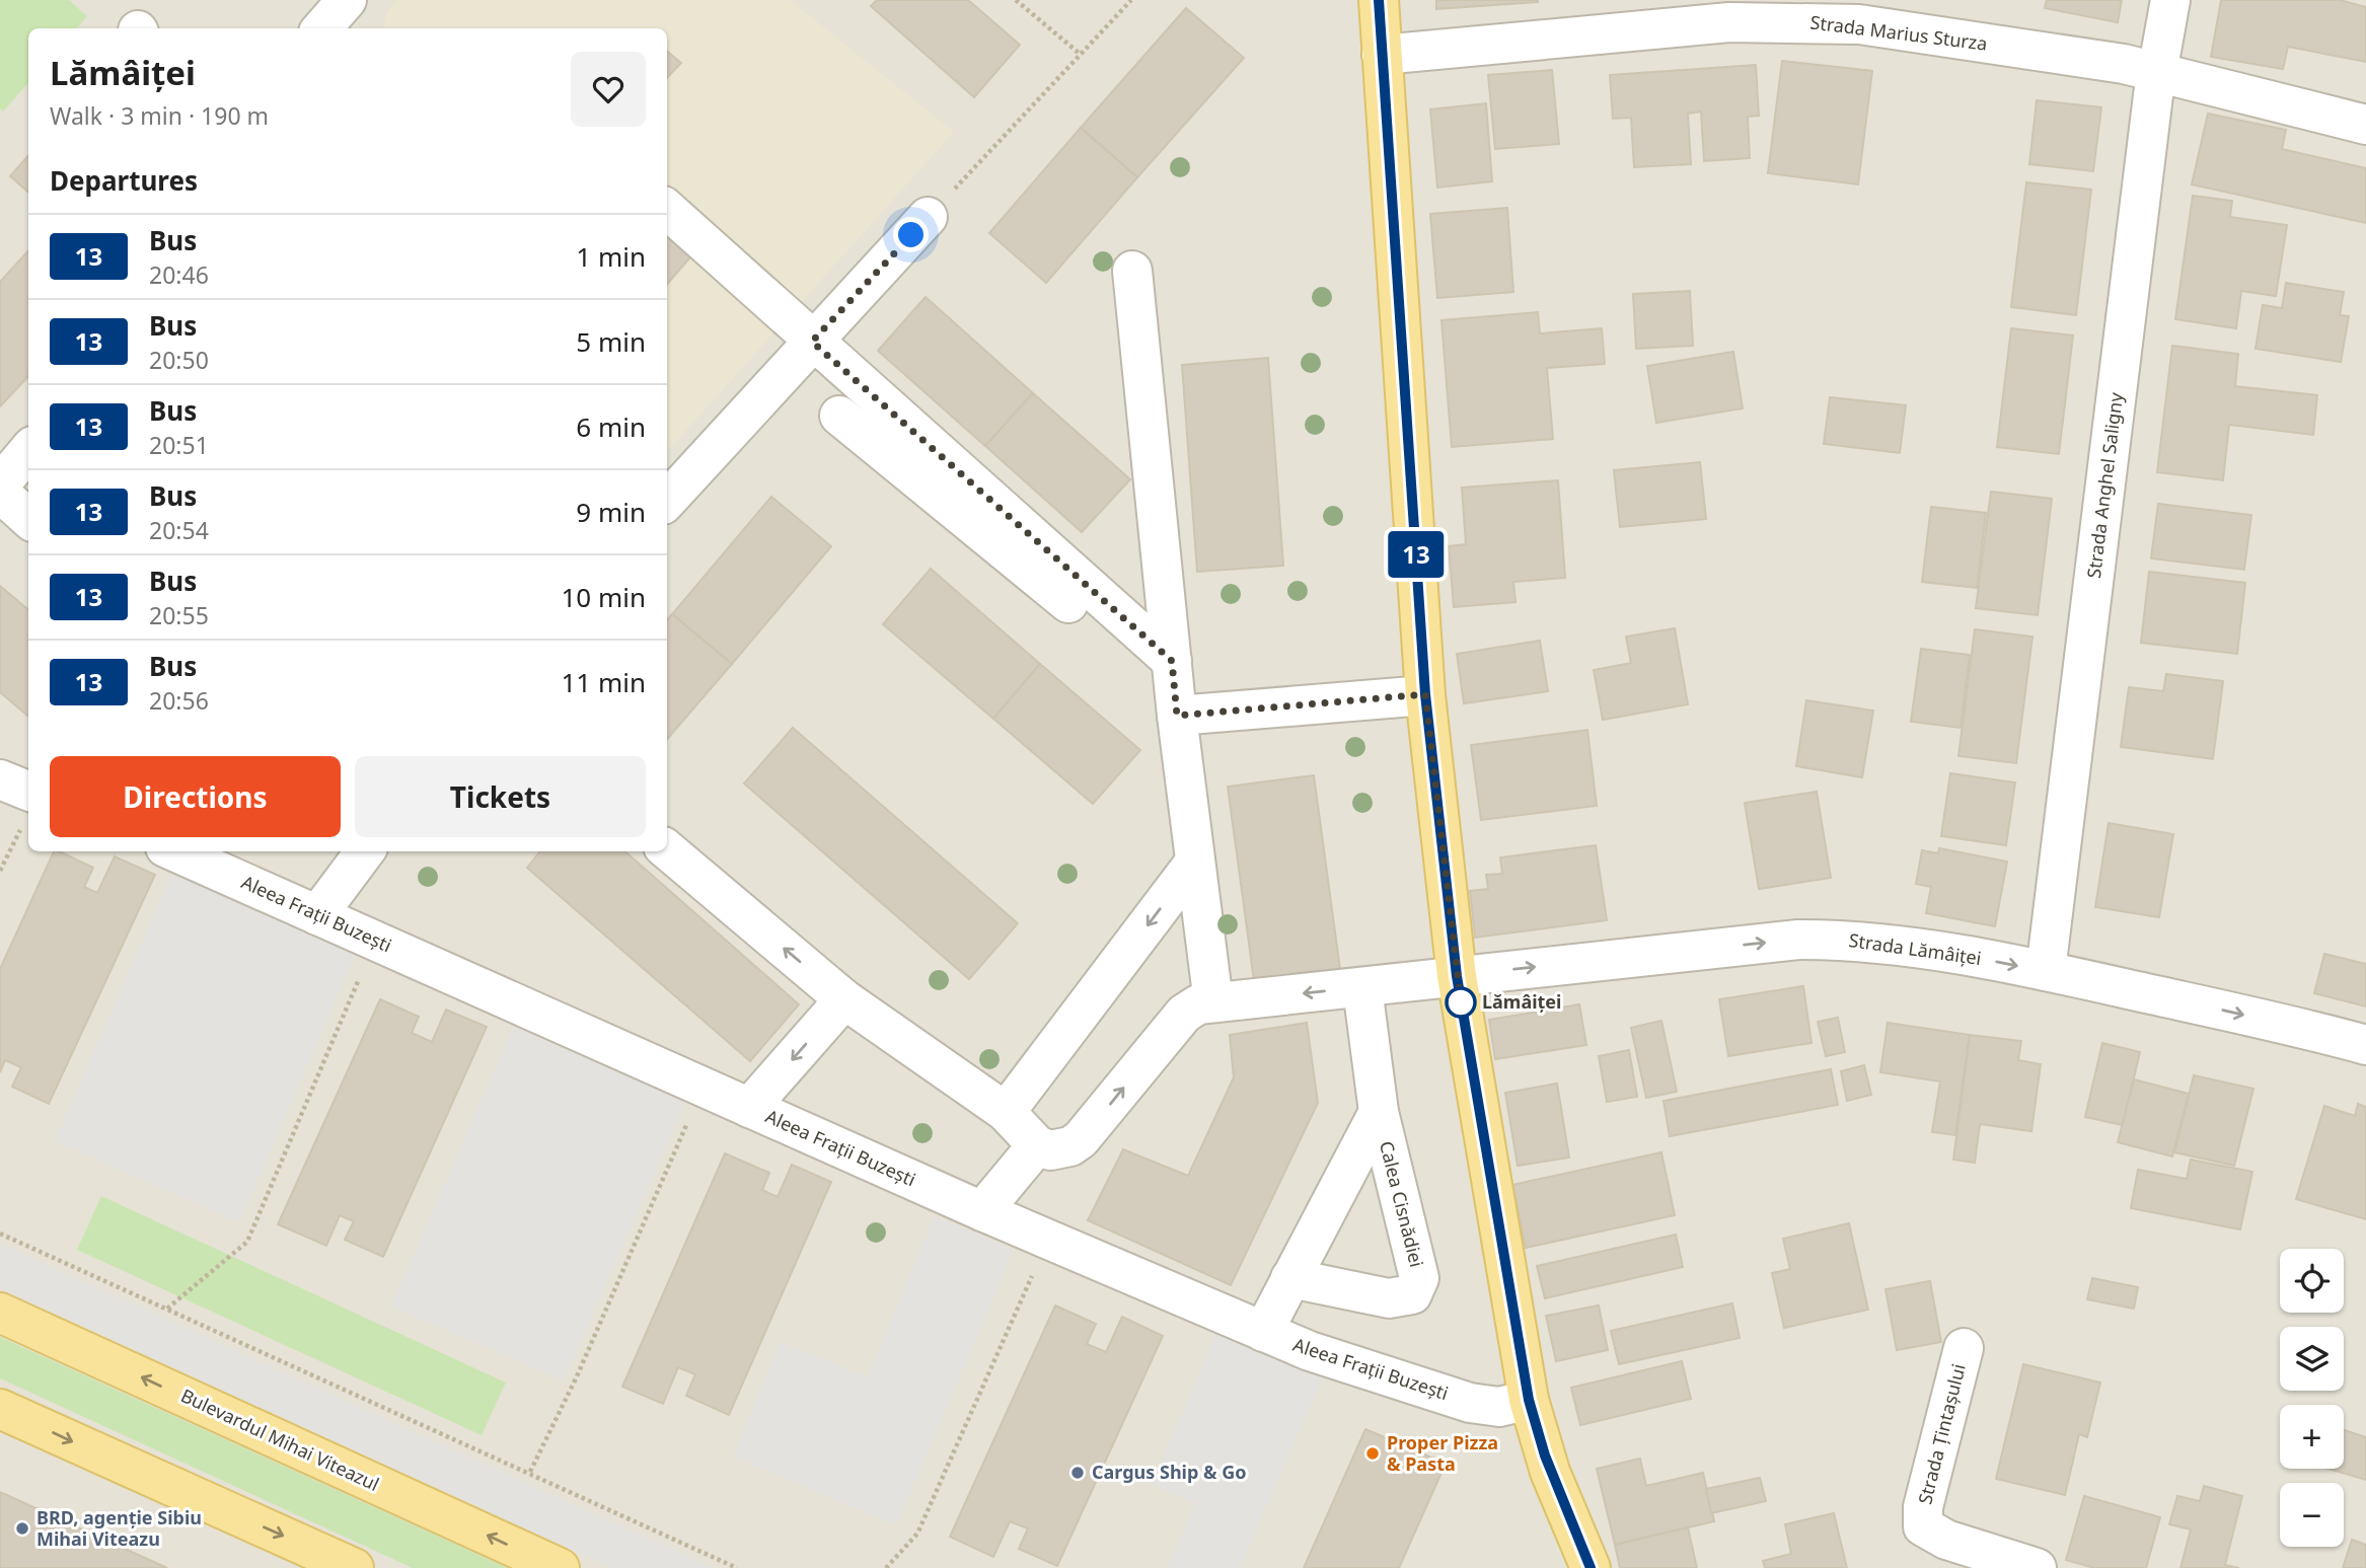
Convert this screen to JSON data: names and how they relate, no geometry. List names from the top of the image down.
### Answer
{
  "streets": {
    "main road": ["Bulevardul Mihai Viteazul"],
    "street": [
      "Strada Marius Sturza",
      "Strada Anghel Saligny",
      "Aleea Frații Buzești",
      "Strada Lămâiței",
      "Calea Cisnădiei",
      "Strada Țintașului"
    ]
  },
  "crossings": [
    ["Strada Marius Sturza", "Strada Anghel Saligny"],
    ["Strada Anghel Saligny", "Strada Lămâiței"]
  ],
  "one_way": ["Strada Lămâiței"],
  "places": [
    "Lămâiței",
    "Proper Pizza & Pasta",
    "Cargus Ship & Go",
    "BRD, agenție Sibiu Mihai Viteazu"
  ],
  "lines": ["bus line 13"],
  "page": {
    "on_map": "13",
    "heading": [
      ["Lămâiței", "Walk · 3 min · 190 m"],
      "Departures"
    ],
    "list": [
      {
        "mark": "13",
        "name": "Bus",
        "note": "20:46",
        "value": "1 min"
      },
      {
        "mark": "13",
        "name": "Bus",
        "note": "20:50",
        "value": "5 min"
      },
      {
        "mark": "13",
        "name": "Bus",
        "note": "20:51",
        "value": "6 min"
      },
      {
        "mark": "13",
        "name": "Bus",
        "note": "20:54",
        "value": "9 min"
      },
      {
        "mark": "13",
        "name": "Bus",
        "note": "20:55",
        "value": "10 min"
      },
      {
        "mark": "13",
        "name": "Bus",
        "note": "20:56",
        "value": "11 min"
      }
    ],
    "buttons": ["Directions", "Tickets"],
    "map_buttons": ["+", "−"]
  }
}
